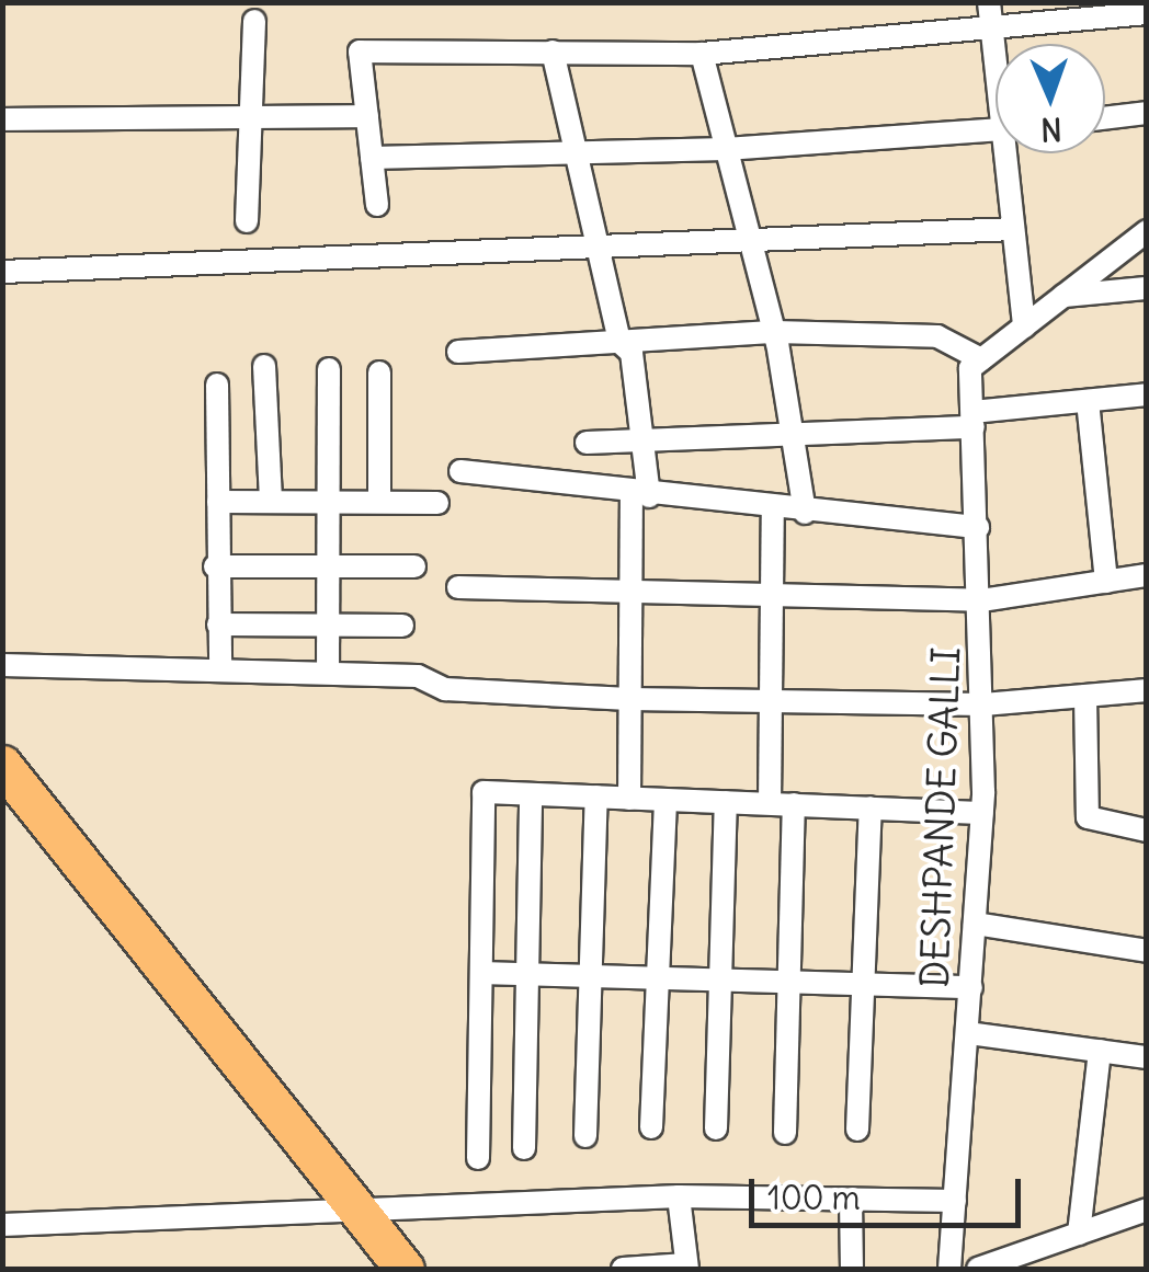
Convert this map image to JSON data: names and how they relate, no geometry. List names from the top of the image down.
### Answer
{
  "streets": {
    "street": ["DESHPANDE GALLI"]
  },
  "scale_bar": "100 m",
  "north": "bottom"
}
